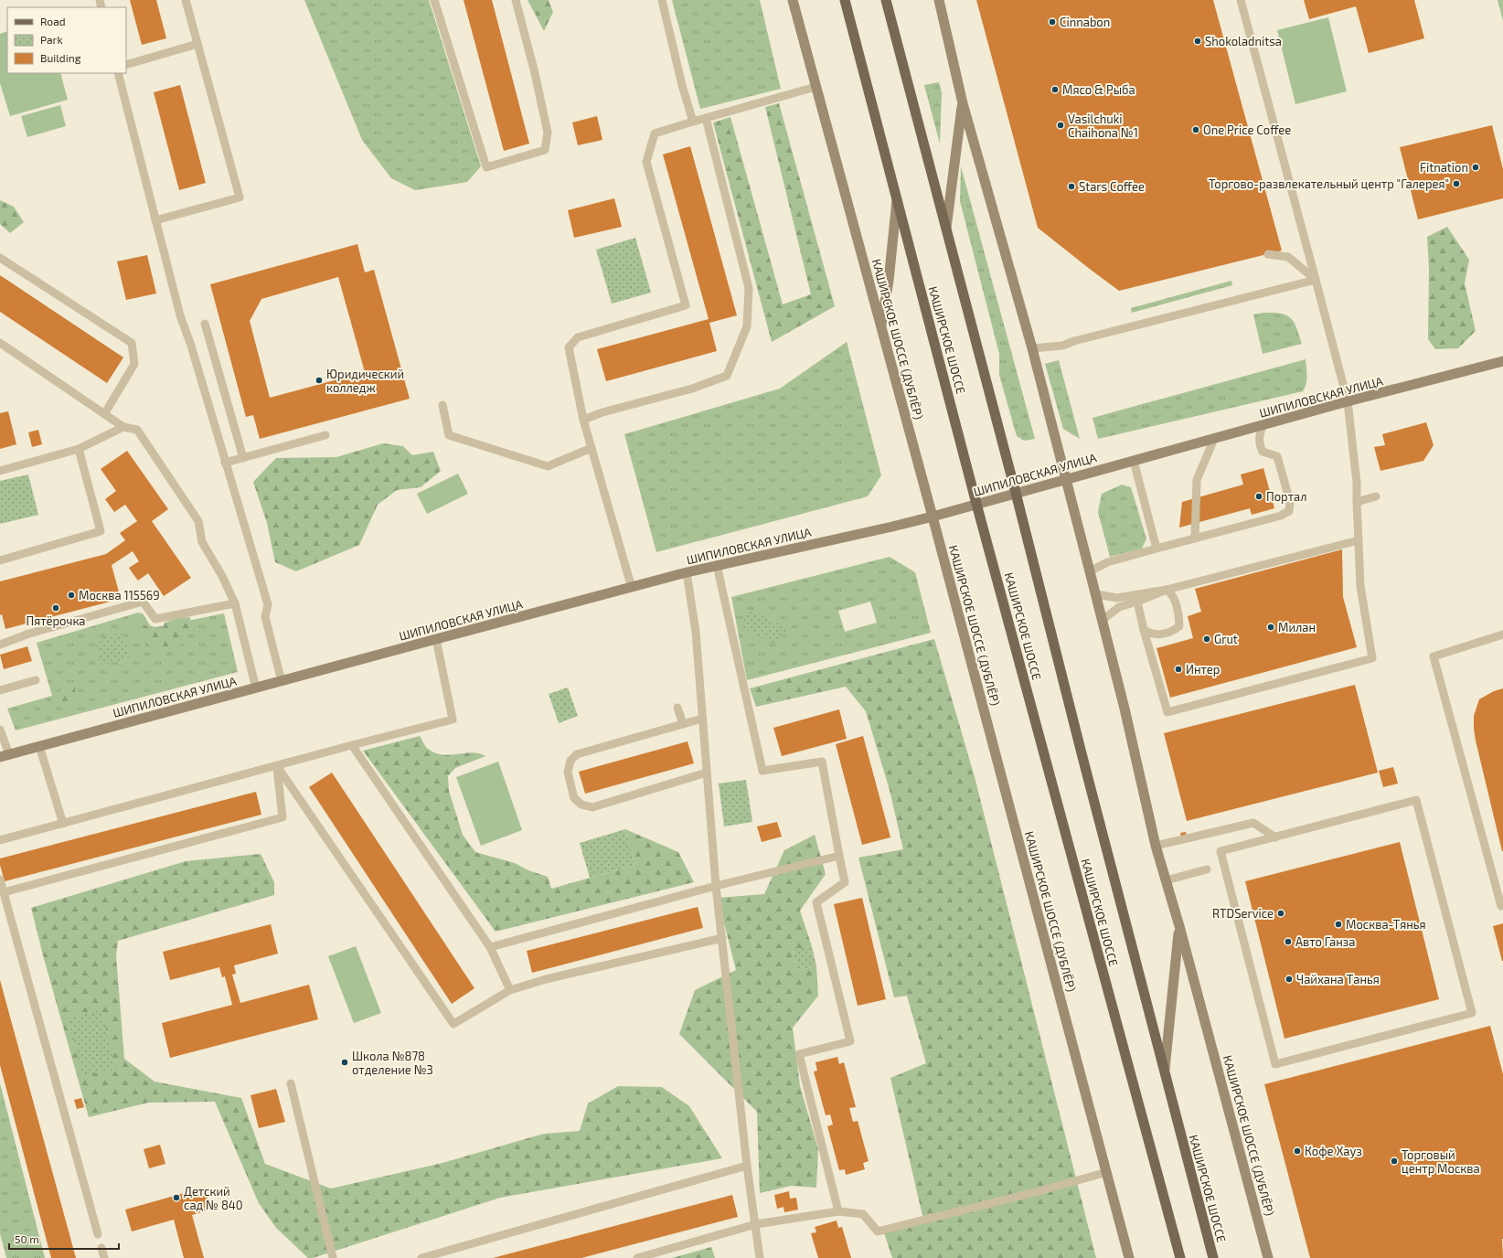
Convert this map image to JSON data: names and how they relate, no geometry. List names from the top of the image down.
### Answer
{
  "streets": {
    "main road": ["КАШИРСКОЕ ШОССЕ (ДУБЛЁР)", "КАШИРСКОЕ ШОССЕ", "ШИПИЛОВСКАЯ УЛИЦА"]
  },
  "crossings": [
    ["КАШИРСКОЕ ШОССЕ (ДУБЛЁР)", "ШИПИЛОВСКАЯ УЛИЦА"],
    ["КАШИРСКОЕ ШОССЕ", "ШИПИЛОВСКАЯ УЛИЦА"]
  ],
  "places": [
    "Cinnabon",
    "Shokoladnitsa",
    "Мясо & Рыба",
    "Vasilchuki Chaihona №1",
    "One Price Coffee",
    "Fitnation",
    "Торгово-развлекательный центр \"Галерея\"",
    "Stars Coffee",
    "Юридический колледж",
    "Портал",
    "Москва 115569",
    "Пятёрочка",
    "Милан",
    "Grut",
    "Интер",
    "RTDService",
    "Москва-Тянья",
    "Авто Ганза",
    "Чайхана Танья",
    "Школа №878 отделение №3",
    "Кофе Хауз",
    "Торговый центр Москва",
    "Детский сад № 840"
  ],
  "legend": ["Road", "Park", "Building"],
  "scale_bar": "50 m"
}
